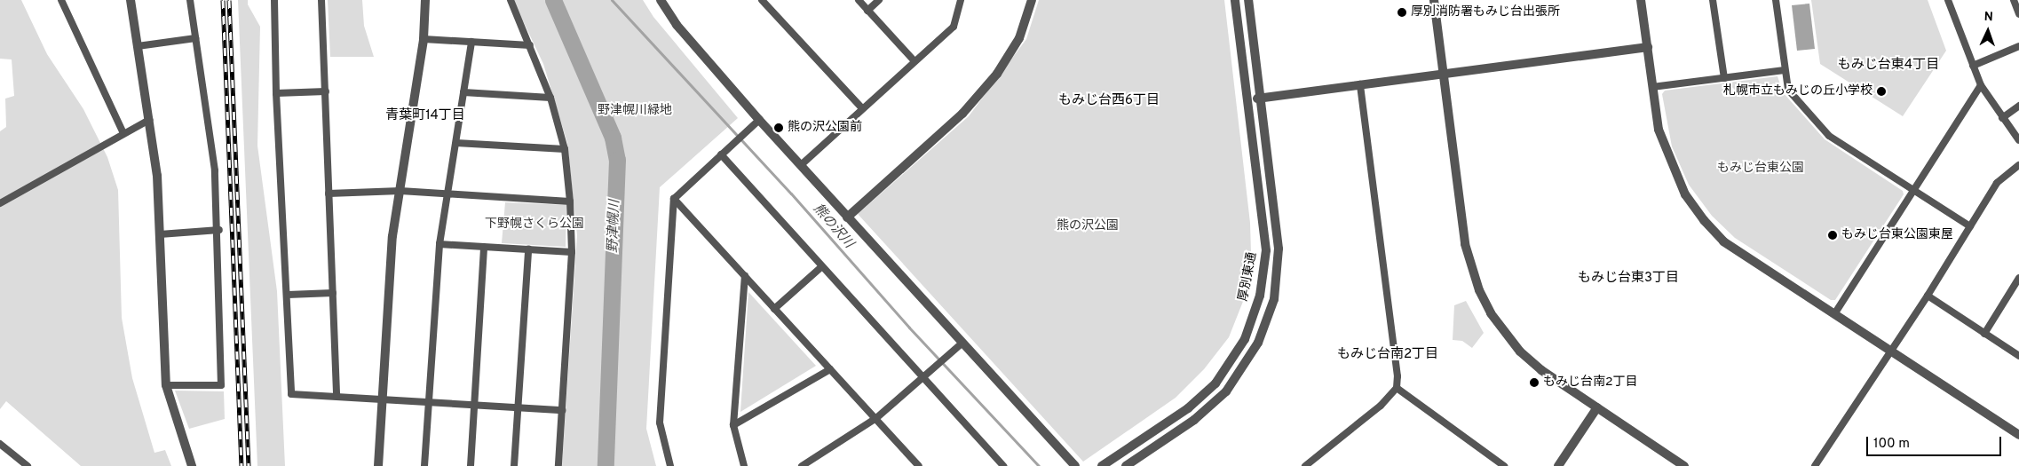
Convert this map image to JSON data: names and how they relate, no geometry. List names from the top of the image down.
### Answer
{
  "streets": {
    "street": ["厚別東通"]
  },
  "districts": [
    "もみじ台東4丁目",
    "もみじ台西6丁目",
    "青葉町14丁目",
    "もみじ台東3丁目",
    "もみじ台南2丁目"
  ],
  "water": ["野津幌川", "熊の沢川"],
  "parks": [
    "野津幌川緑地",
    "もみじ台東公園",
    "下野幌さくら公園",
    "熊の沢公園"
  ],
  "places": [
    "厚別消防署もみじ台出張所",
    "札幌市立もみじの丘小学校",
    "熊の沢公園前",
    "もみじ台東公園東屋",
    "もみじ台南2丁目"
  ],
  "scale_bar": "100 m",
  "north": "top"
}
